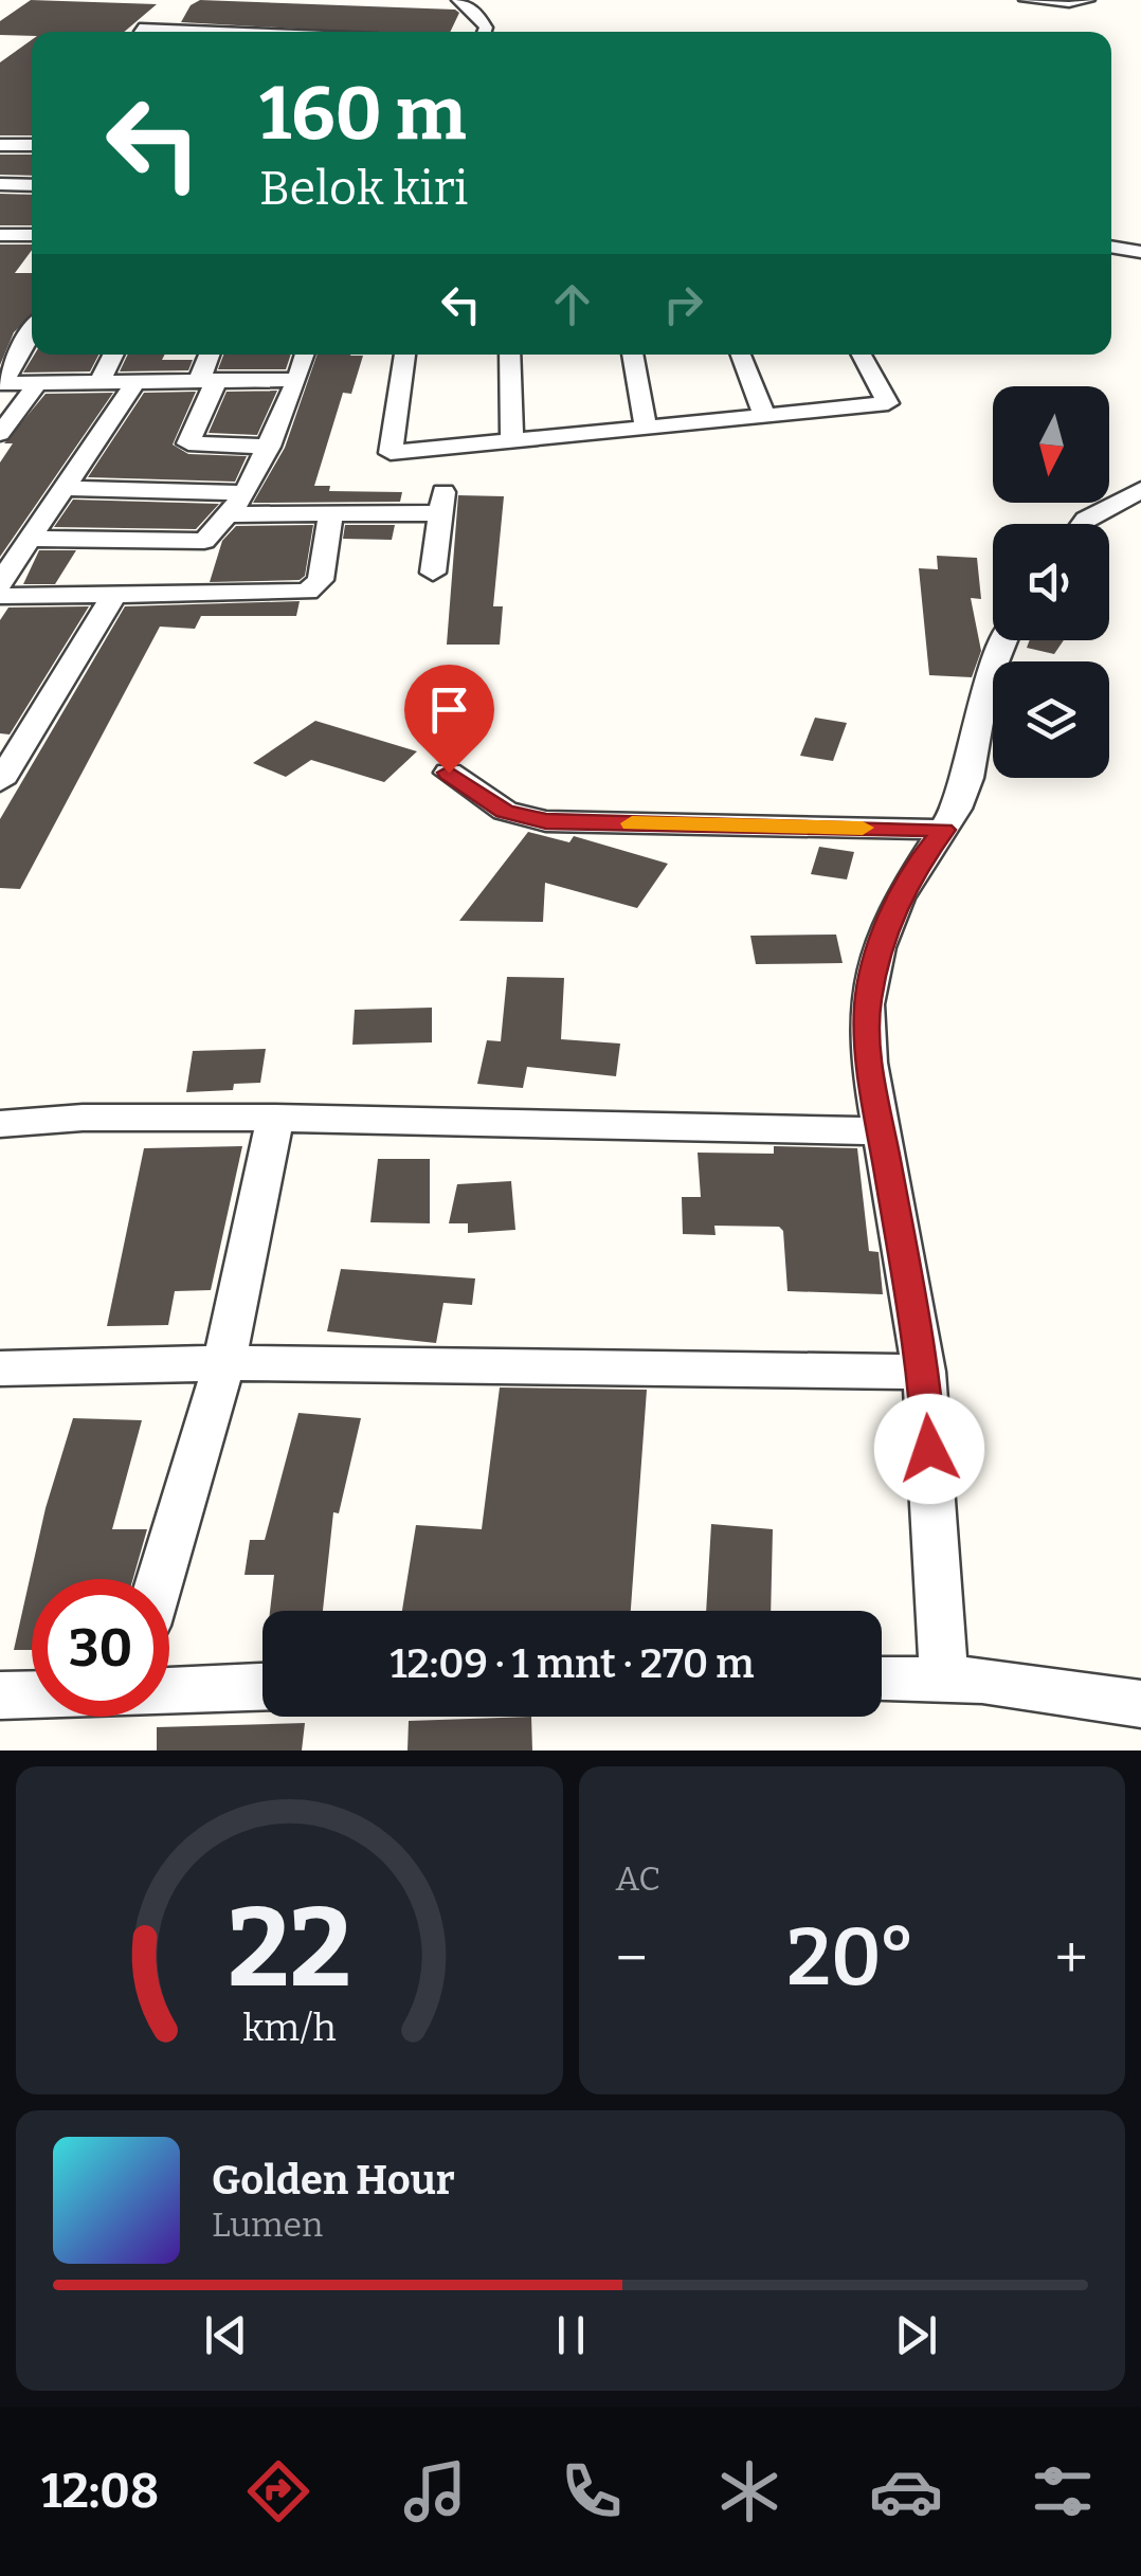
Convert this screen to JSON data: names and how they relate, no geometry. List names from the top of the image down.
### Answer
{
  "north": "bottom",
  "page": {
    "turn": ["160 m", "Belok kiri"],
    "limit": "30",
    "trip": "12:09 · 1 mnt · 270 m",
    "tile": "AC",
    "heat": ["−", "20°", "+"],
    "song": ["Golden Hour", "Lumen"],
    "tabs": "12:08",
    "gauge": ["22", "km/h"]
  }
}
